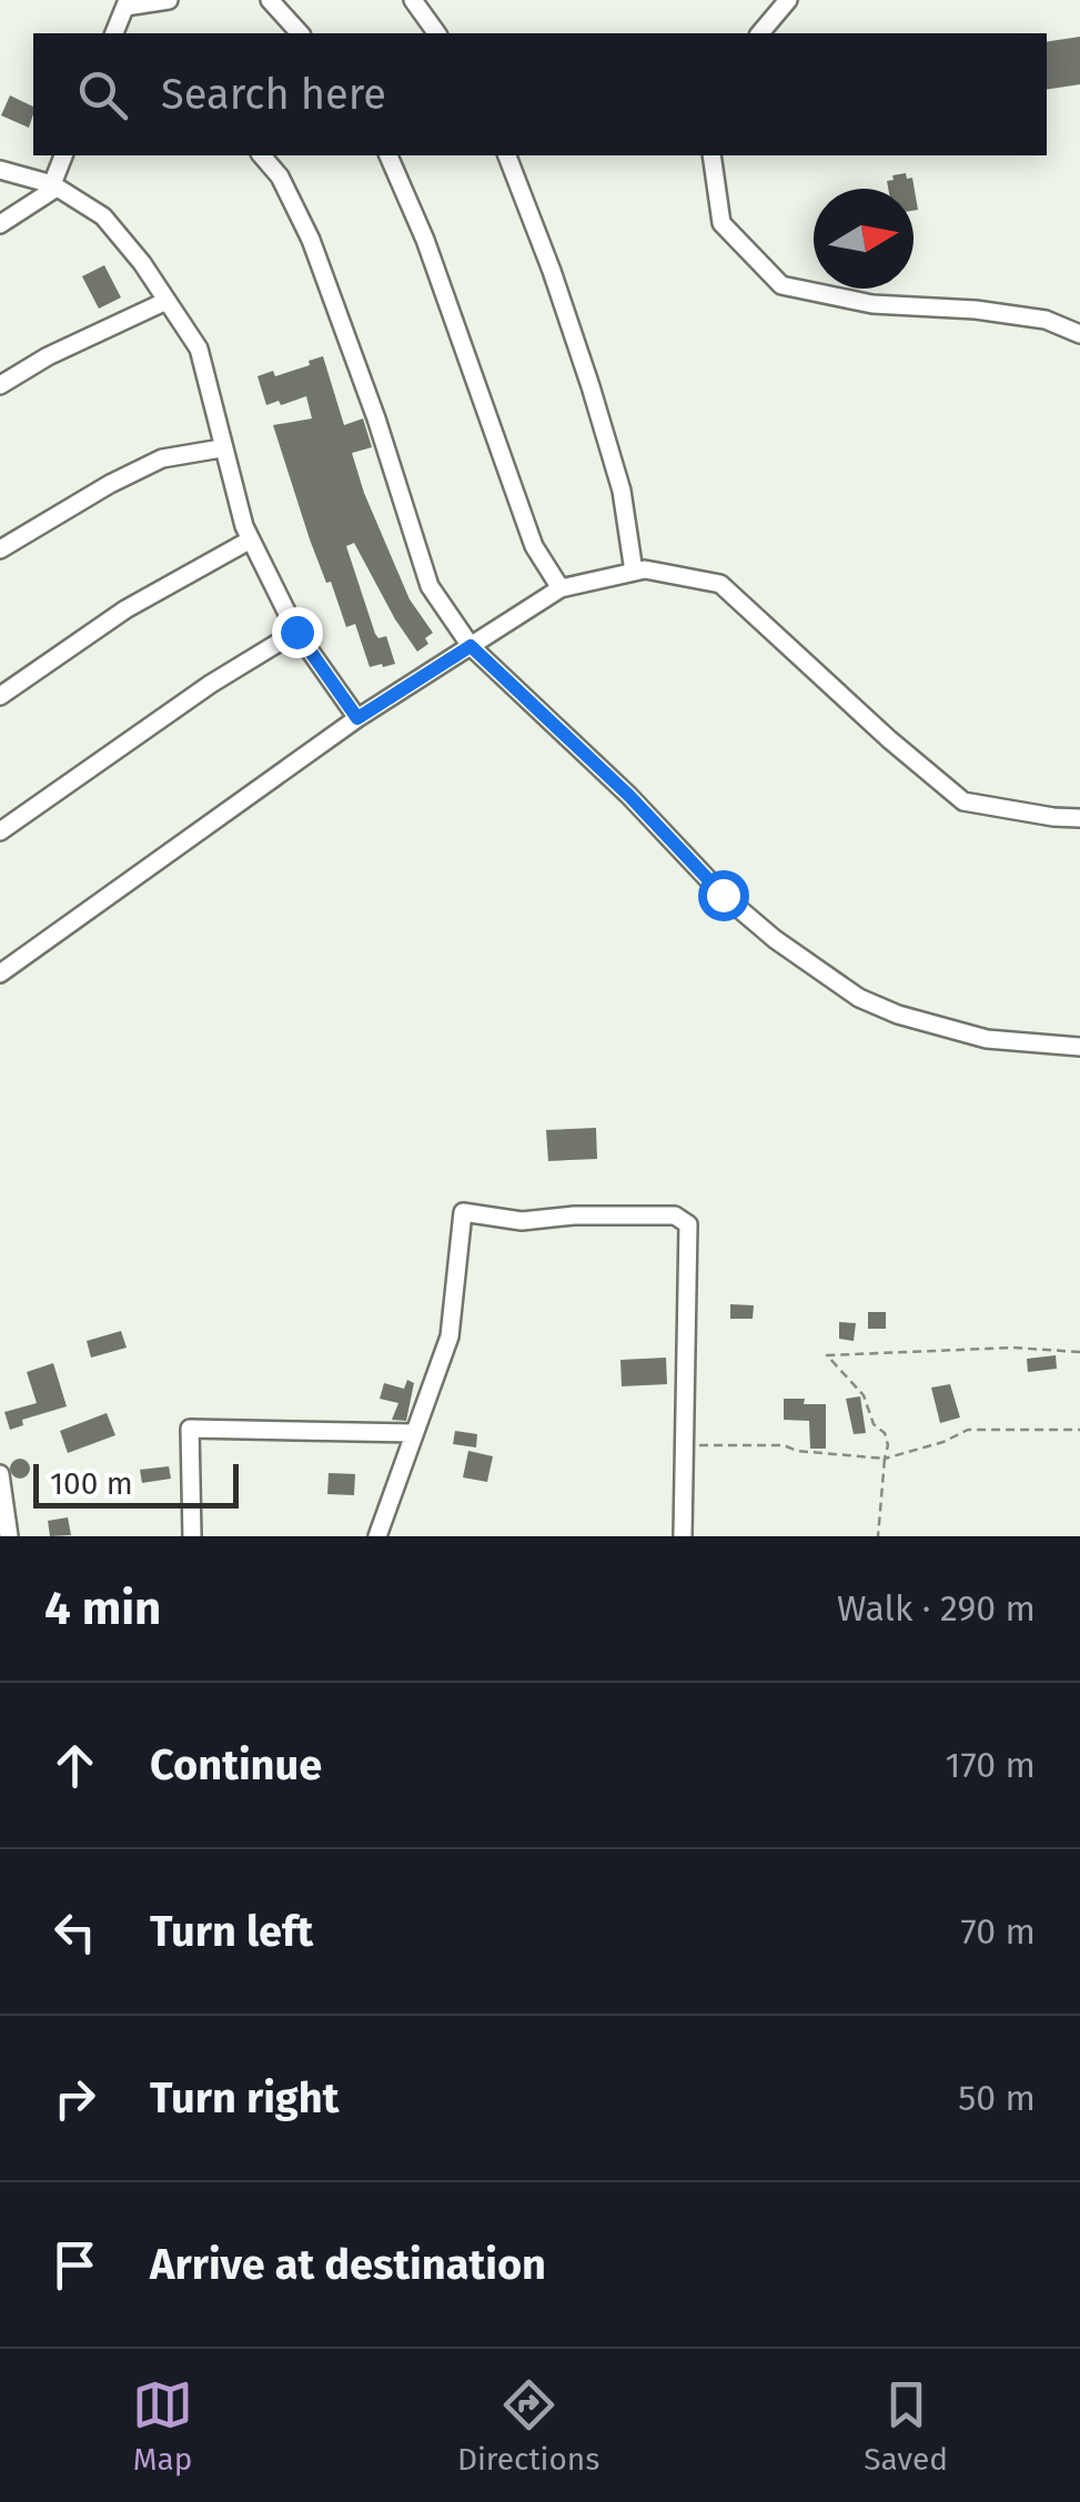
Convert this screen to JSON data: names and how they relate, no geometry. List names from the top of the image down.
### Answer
{
  "scale_bar": "100 m",
  "north": "right",
  "page": {
    "search": "Search here",
    "scale": "100 m",
    "heading": ["4 min", "Walk · 290 m"],
    "list": [
      ["Continue", "170 m"],
      ["Turn left", "70 m"],
      ["Turn right", "50 m"],
      "Arrive at destination"
    ],
    "nav": ["Map", "Directions", "Saved"]
  }
}
